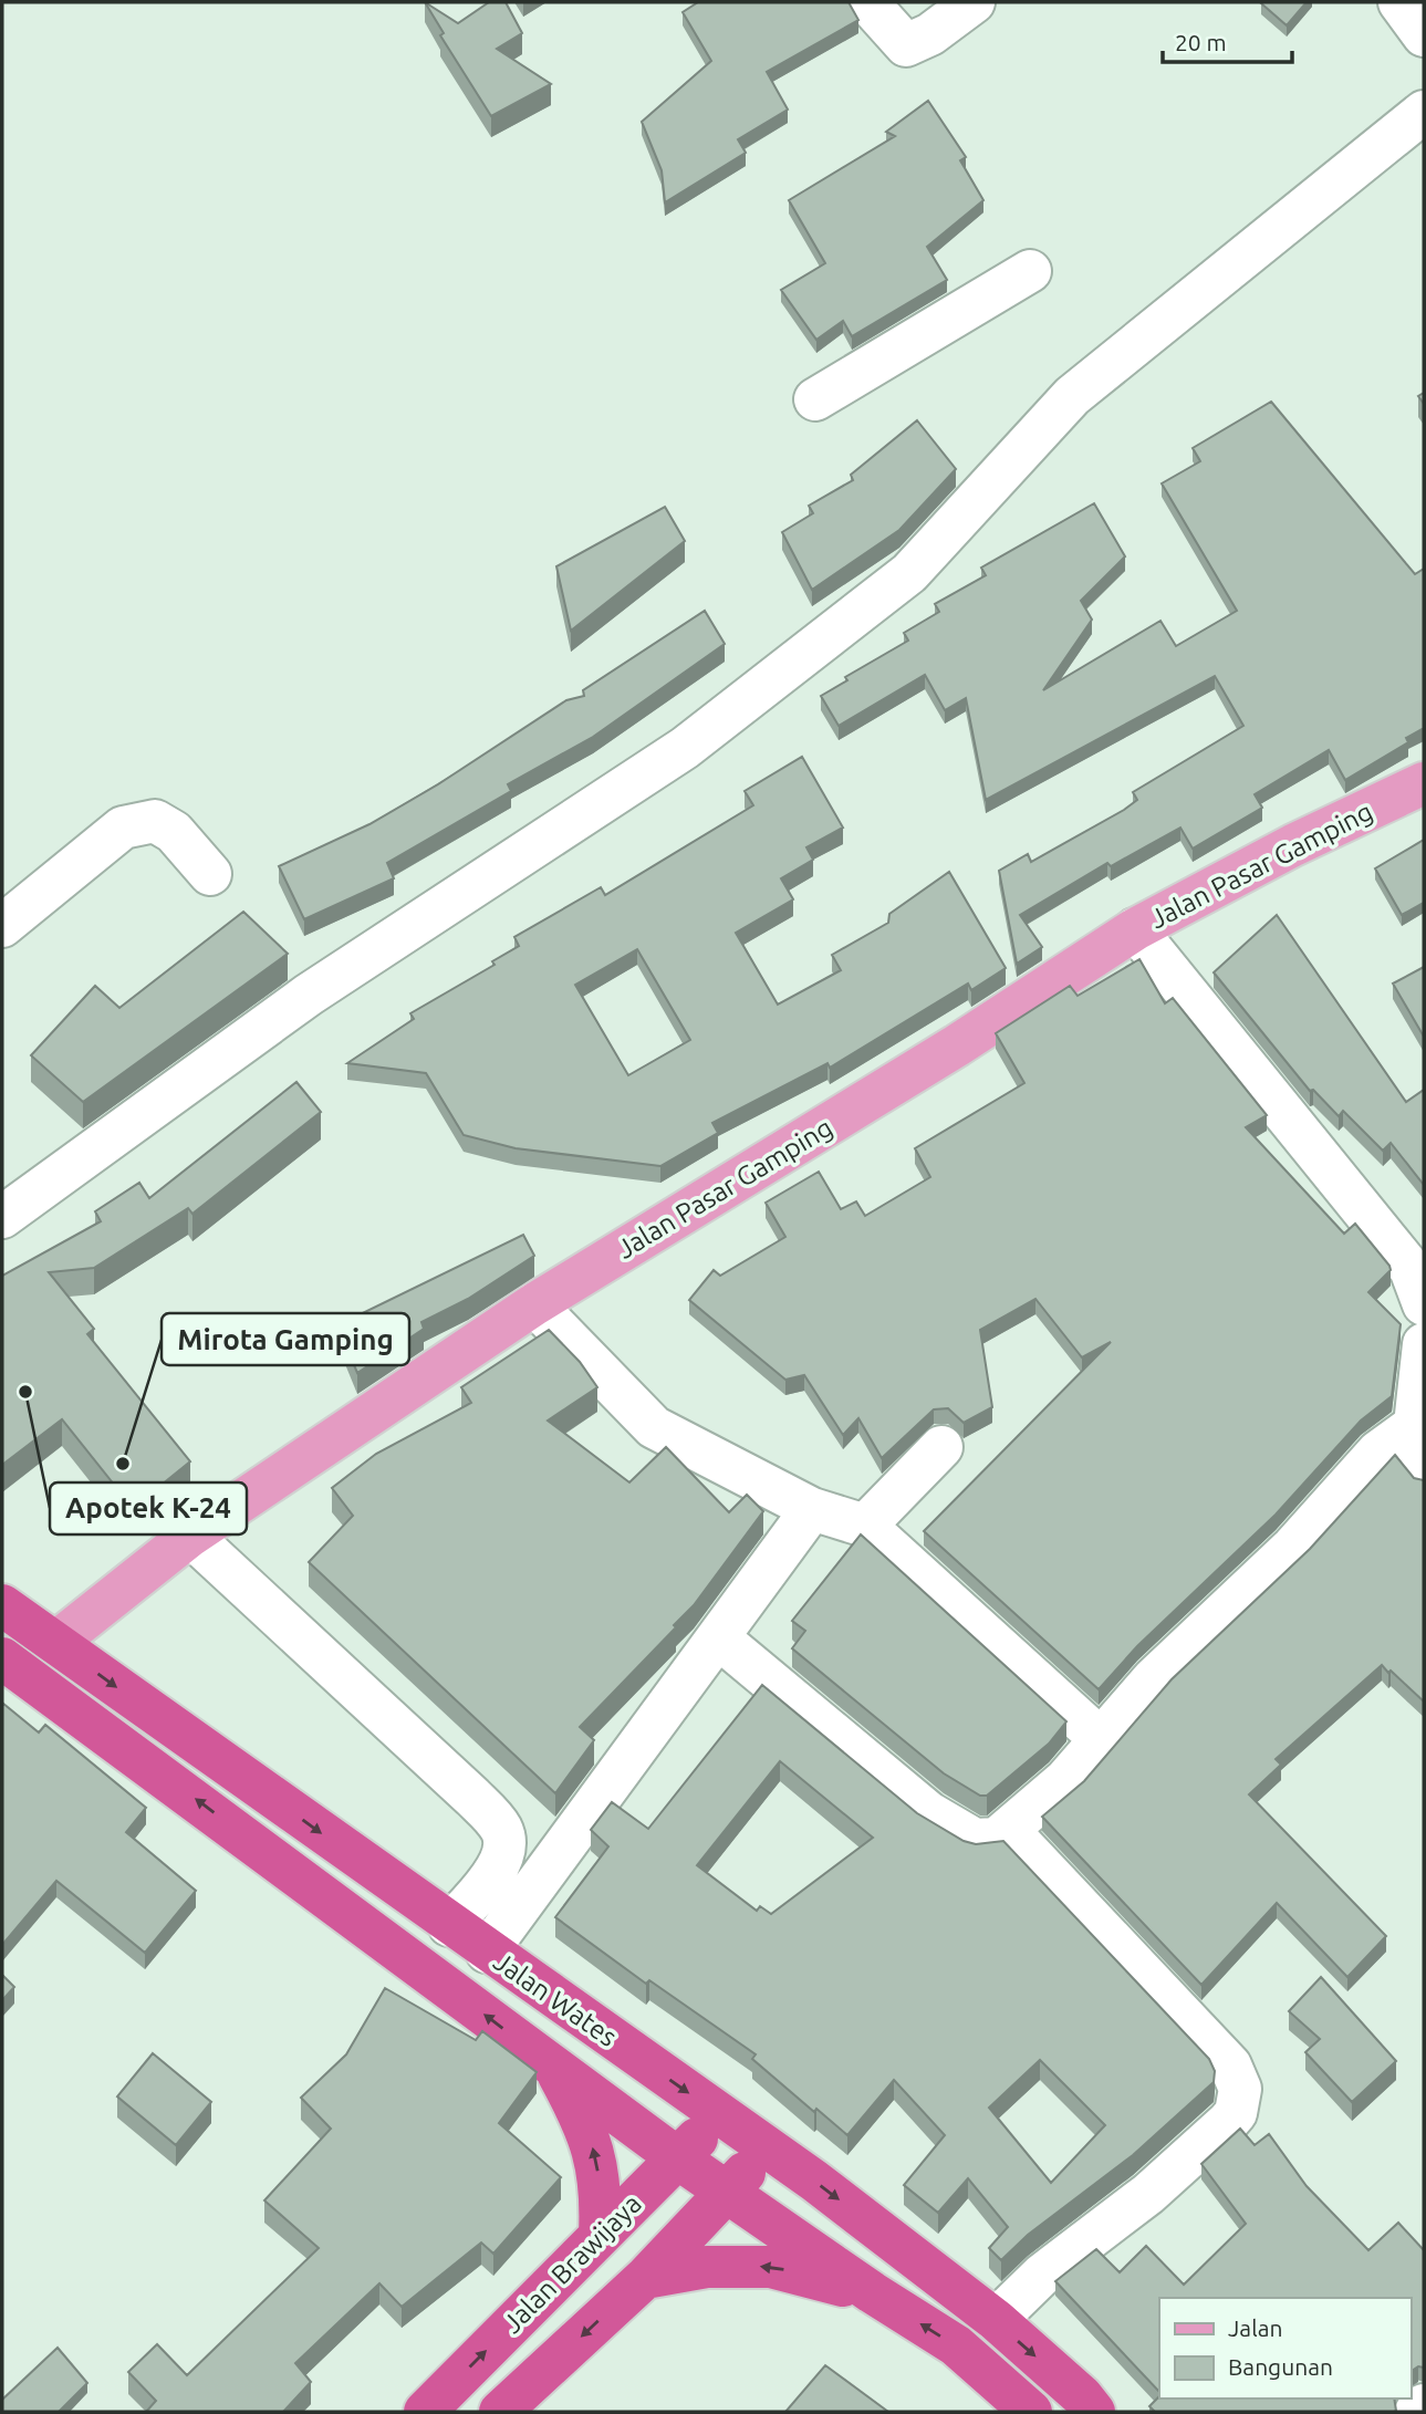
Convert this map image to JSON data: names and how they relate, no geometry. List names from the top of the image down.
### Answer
{
  "streets": {
    "highway": ["Jalan Wates", "Jalan Brawijaya"],
    "main road": ["Jalan Pasar Gamping"]
  },
  "crossings": [
    ["Jalan Pasar Gamping", "Jalan Wates"],
    ["Jalan Wates", "Jalan Brawijaya"]
  ],
  "places": ["Apotek K-24", "Mirota Gamping"],
  "legend": ["Jalan", "Bangunan"],
  "scale_bar": "20 m"
}
